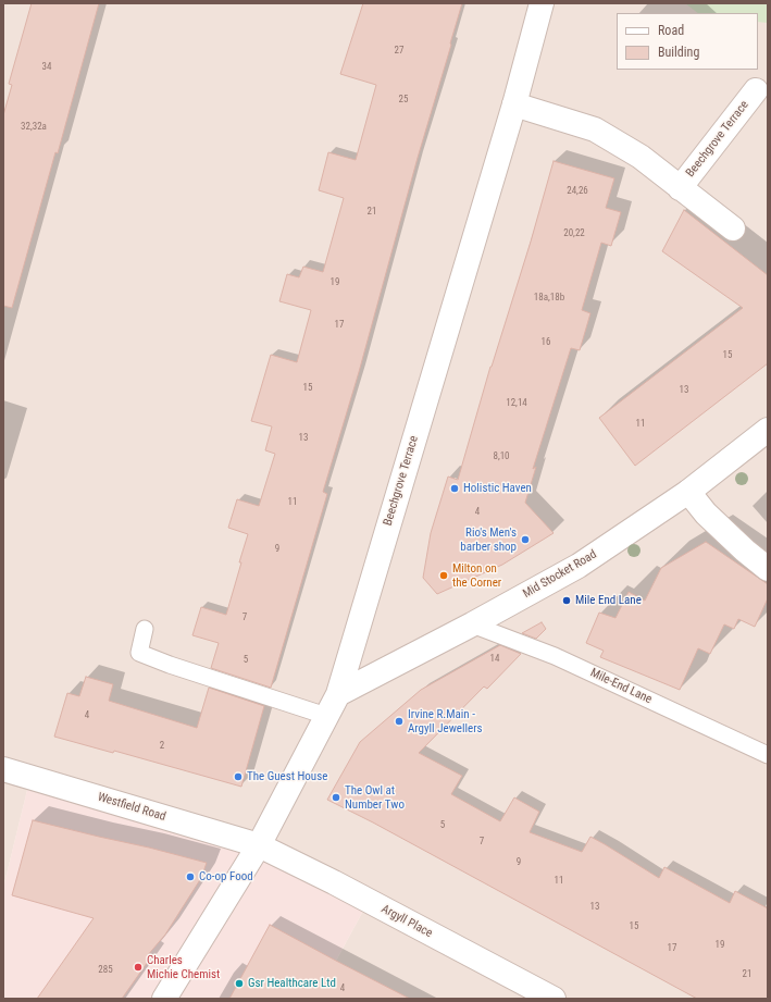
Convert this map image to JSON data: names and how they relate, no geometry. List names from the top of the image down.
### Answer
{
  "streets": {
    "street": [
      "Beechgrove Terrace",
      "Mid Stocket Road",
      "Westfield Road",
      "Argyll Place"
    ],
    "lane": ["Mile-End Lane"]
  },
  "crossings": [
    ["Beechgrove Terrace", "Mid Stocket Road"],
    ["Beechgrove Terrace", "Westfield Road"],
    ["Beechgrove Terrace", "Argyll Place"],
    ["Mid Stocket Road", "Mile-End Lane"],
    ["Westfield Road", "Argyll Place"]
  ],
  "places": [
    "Holistic Haven",
    "Rio's Men's barber shop",
    "Milton on the Corner",
    "Mile End Lane",
    "Irvine R.Main - Argyll Jewellers",
    "The Guest House",
    "The Owl at Number Two",
    "Co-op Food",
    "Charles Michie Chemist",
    "Gsr Healthcare Ltd"
  ],
  "house_numbers": [
    "27",
    "34",
    "25",
    "32,32a",
    "24,26",
    "21",
    "20,22",
    "19",
    "18a,18b",
    "17",
    "16",
    "15",
    "15",
    "13",
    "12,14",
    "11",
    "13",
    "8,10",
    "11",
    "4",
    "9",
    "7",
    "14",
    "5",
    "4",
    "2",
    "5",
    "7",
    "9",
    "11",
    "13",
    "15",
    "19",
    "17",
    "285",
    "21",
    "4"
  ],
  "legend": ["Road", "Building"]
}
